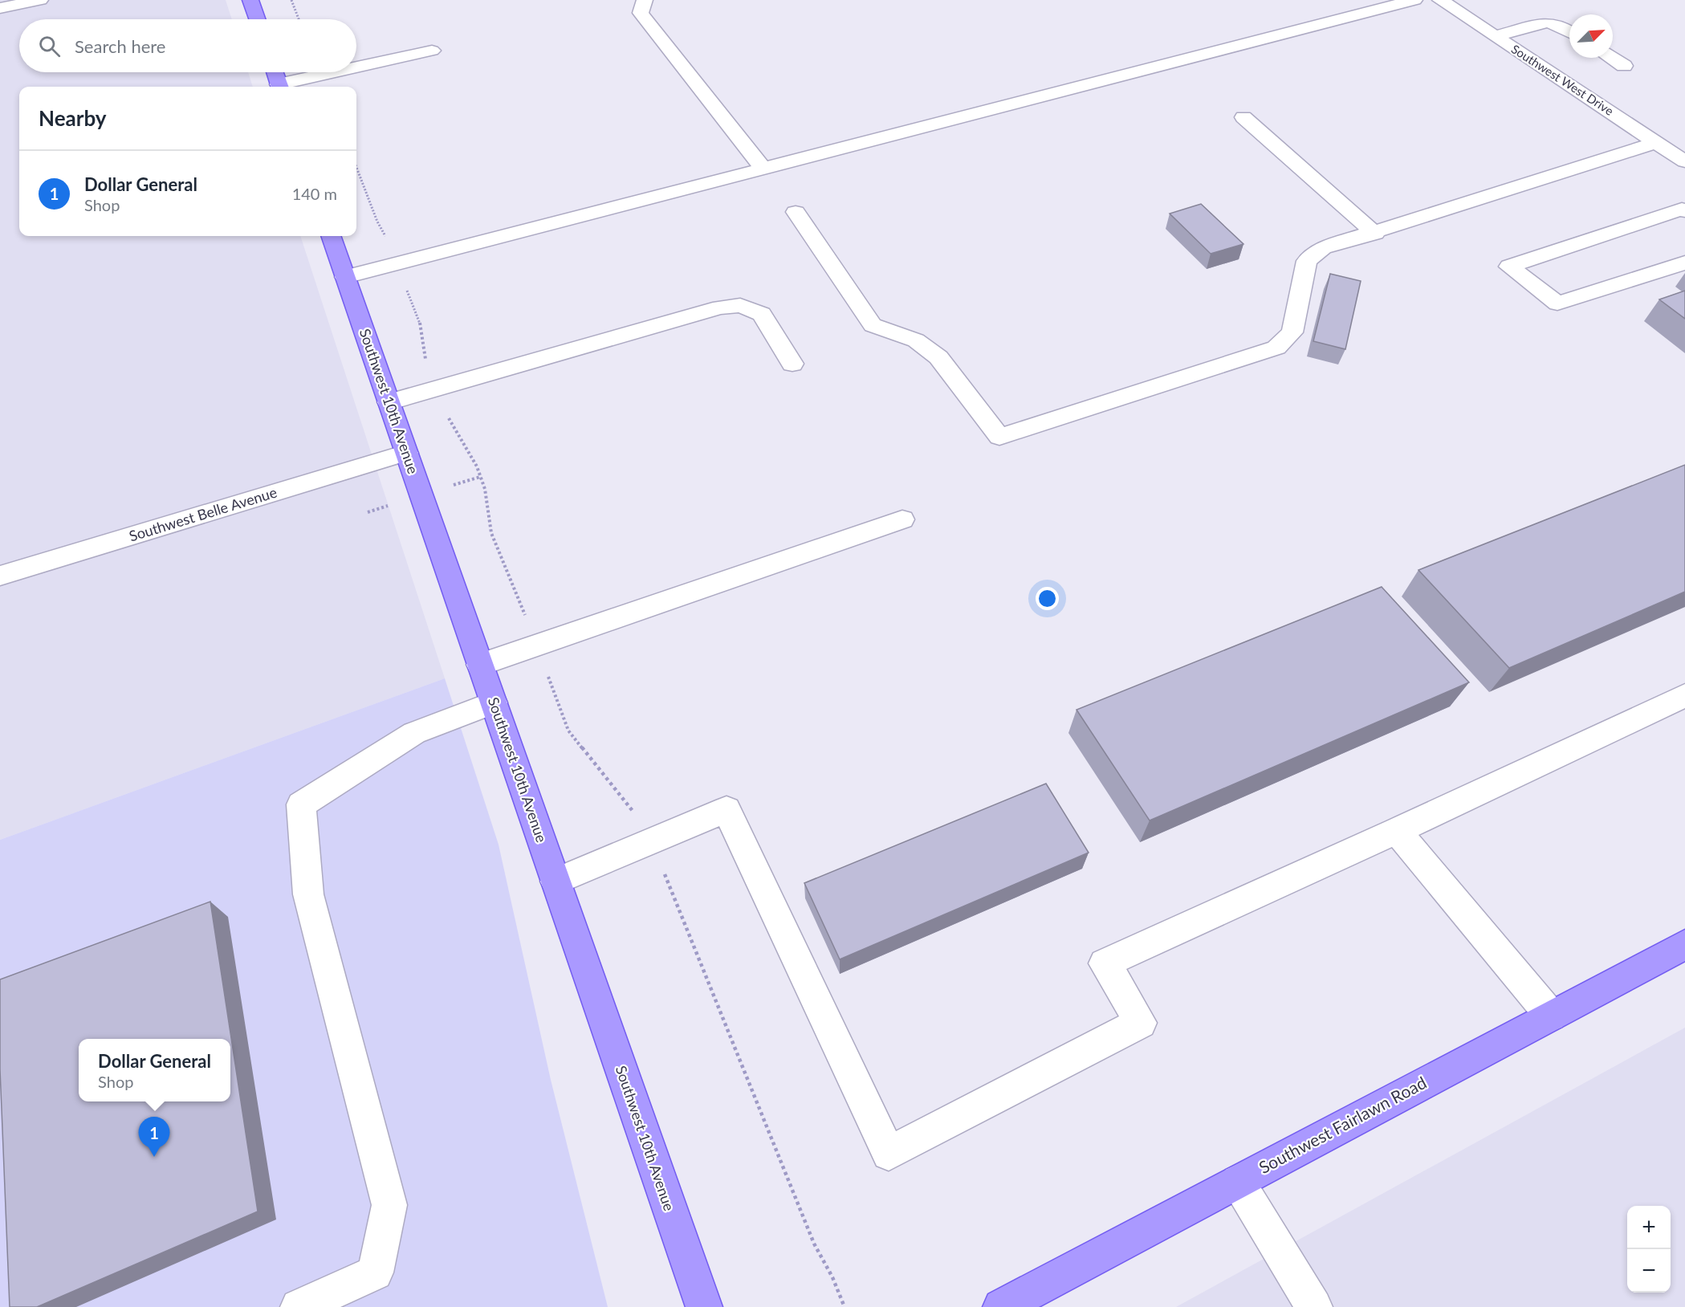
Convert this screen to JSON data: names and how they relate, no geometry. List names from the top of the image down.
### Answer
{
  "streets": {
    "main road": ["Southwest 10th Avenue", "Southwest Fairlawn Road"],
    "street": ["Southwest West Drive", "Southwest Belle Avenue"]
  },
  "crossings": [
    ["Southwest 10th Avenue", "Southwest Belle Avenue"]
  ],
  "north": "top right",
  "page": {
    "search": "Search here",
    "heading": "Nearby",
    "list": [
      {
        "mark": "1",
        "name": "Dollar General",
        "note": "Shop",
        "value": "140 m"
      }
    ],
    "popup": ["Dollar General", "Shop"],
    "pins": "1",
    "map_buttons": ["+", "−"]
  }
}
